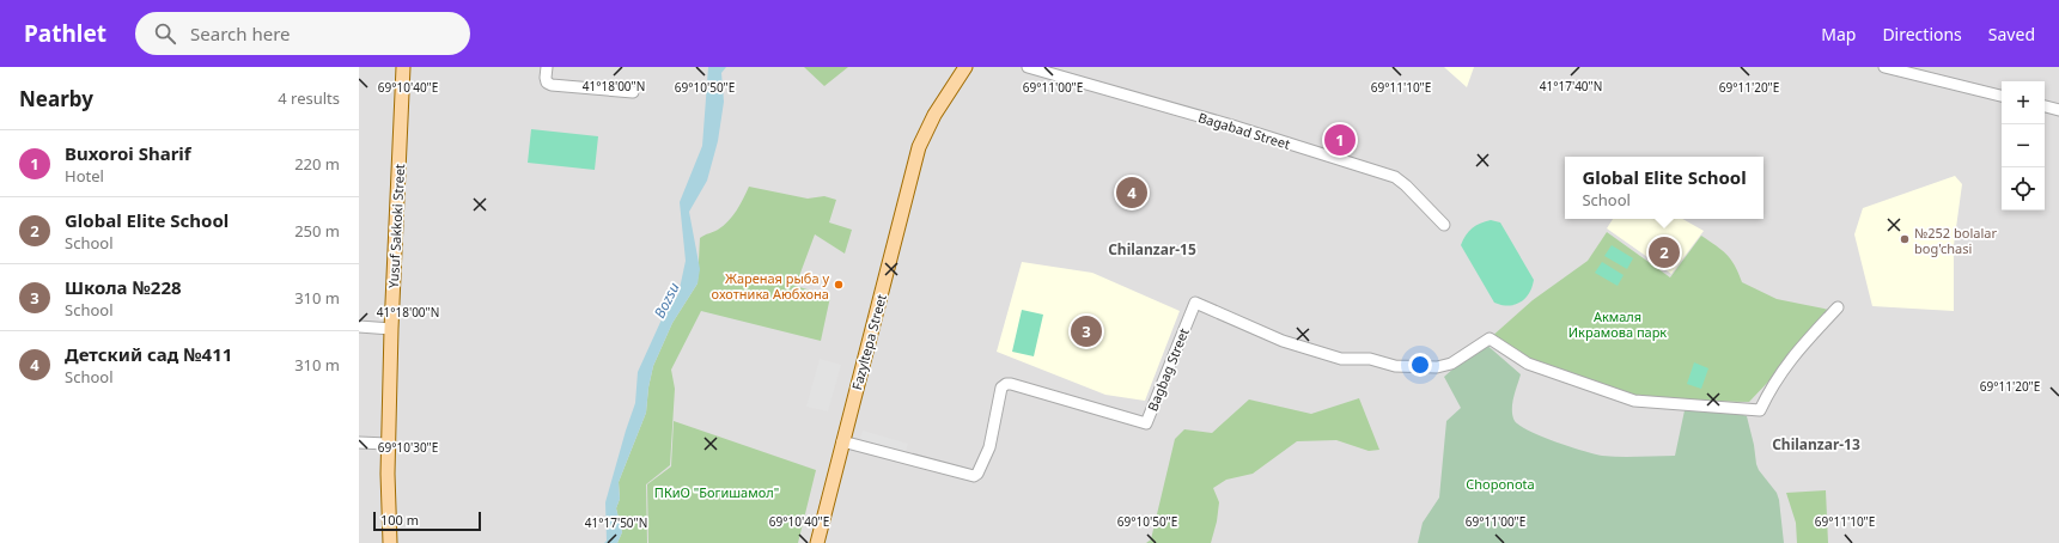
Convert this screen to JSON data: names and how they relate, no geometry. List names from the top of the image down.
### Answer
{
  "streets": {
    "main road": ["Yusuf Sakkoki Street", "Fazyltepa Street"],
    "street": ["Bagabad Street", "Bagbag Street"]
  },
  "crossings": [
    ["Fazyltepa Street", "Bagbag Street"]
  ],
  "districts": ["Chilanzar-15", "Chilanzar-13"],
  "water": ["Bozsu"],
  "parks": ["Акмаля Икрамова парк", "Choponota", "ПКиО \"Богишамол\""],
  "places": ["№252 bolalar bog'chasi", "Жареная рыба у охотника Аюбхона"],
  "scale_bar": "100 m",
  "page": {
    "header": "Pathlet",
    "search": "Search here",
    "nav": ["Map", "Directions", "Saved"],
    "heading": ["Nearby", "4 results"],
    "map_buttons": ["+", "−"],
    "pins": [
      "1",
      "4",
      "2",
      "3"
    ],
    "list": [
      {
        "mark": "1",
        "name": "Buxoroi Sharif",
        "note": "Hotel",
        "value": "220 m"
      },
      {
        "mark": "2",
        "name": "Global Elite School",
        "note": "School",
        "value": "250 m"
      },
      {
        "mark": "3",
        "name": "Школа №228",
        "note": "School",
        "value": "310 m"
      },
      {
        "mark": "4",
        "name": "Детский сад №411",
        "note": "School",
        "value": "310 m"
      }
    ],
    "popup": ["Global Elite School", "School"],
    "scale": "100 m"
  },
  "coordinates": [
    "41°18'00\"N",
    "41°17'40\"N",
    "69°10'50\"E",
    "69°11'00\"E",
    "69°11'10\"E",
    "69°11'20\"E",
    "69°10'40\"E",
    "69°10'30\"E",
    "41°17'50\"N"
  ]
}
